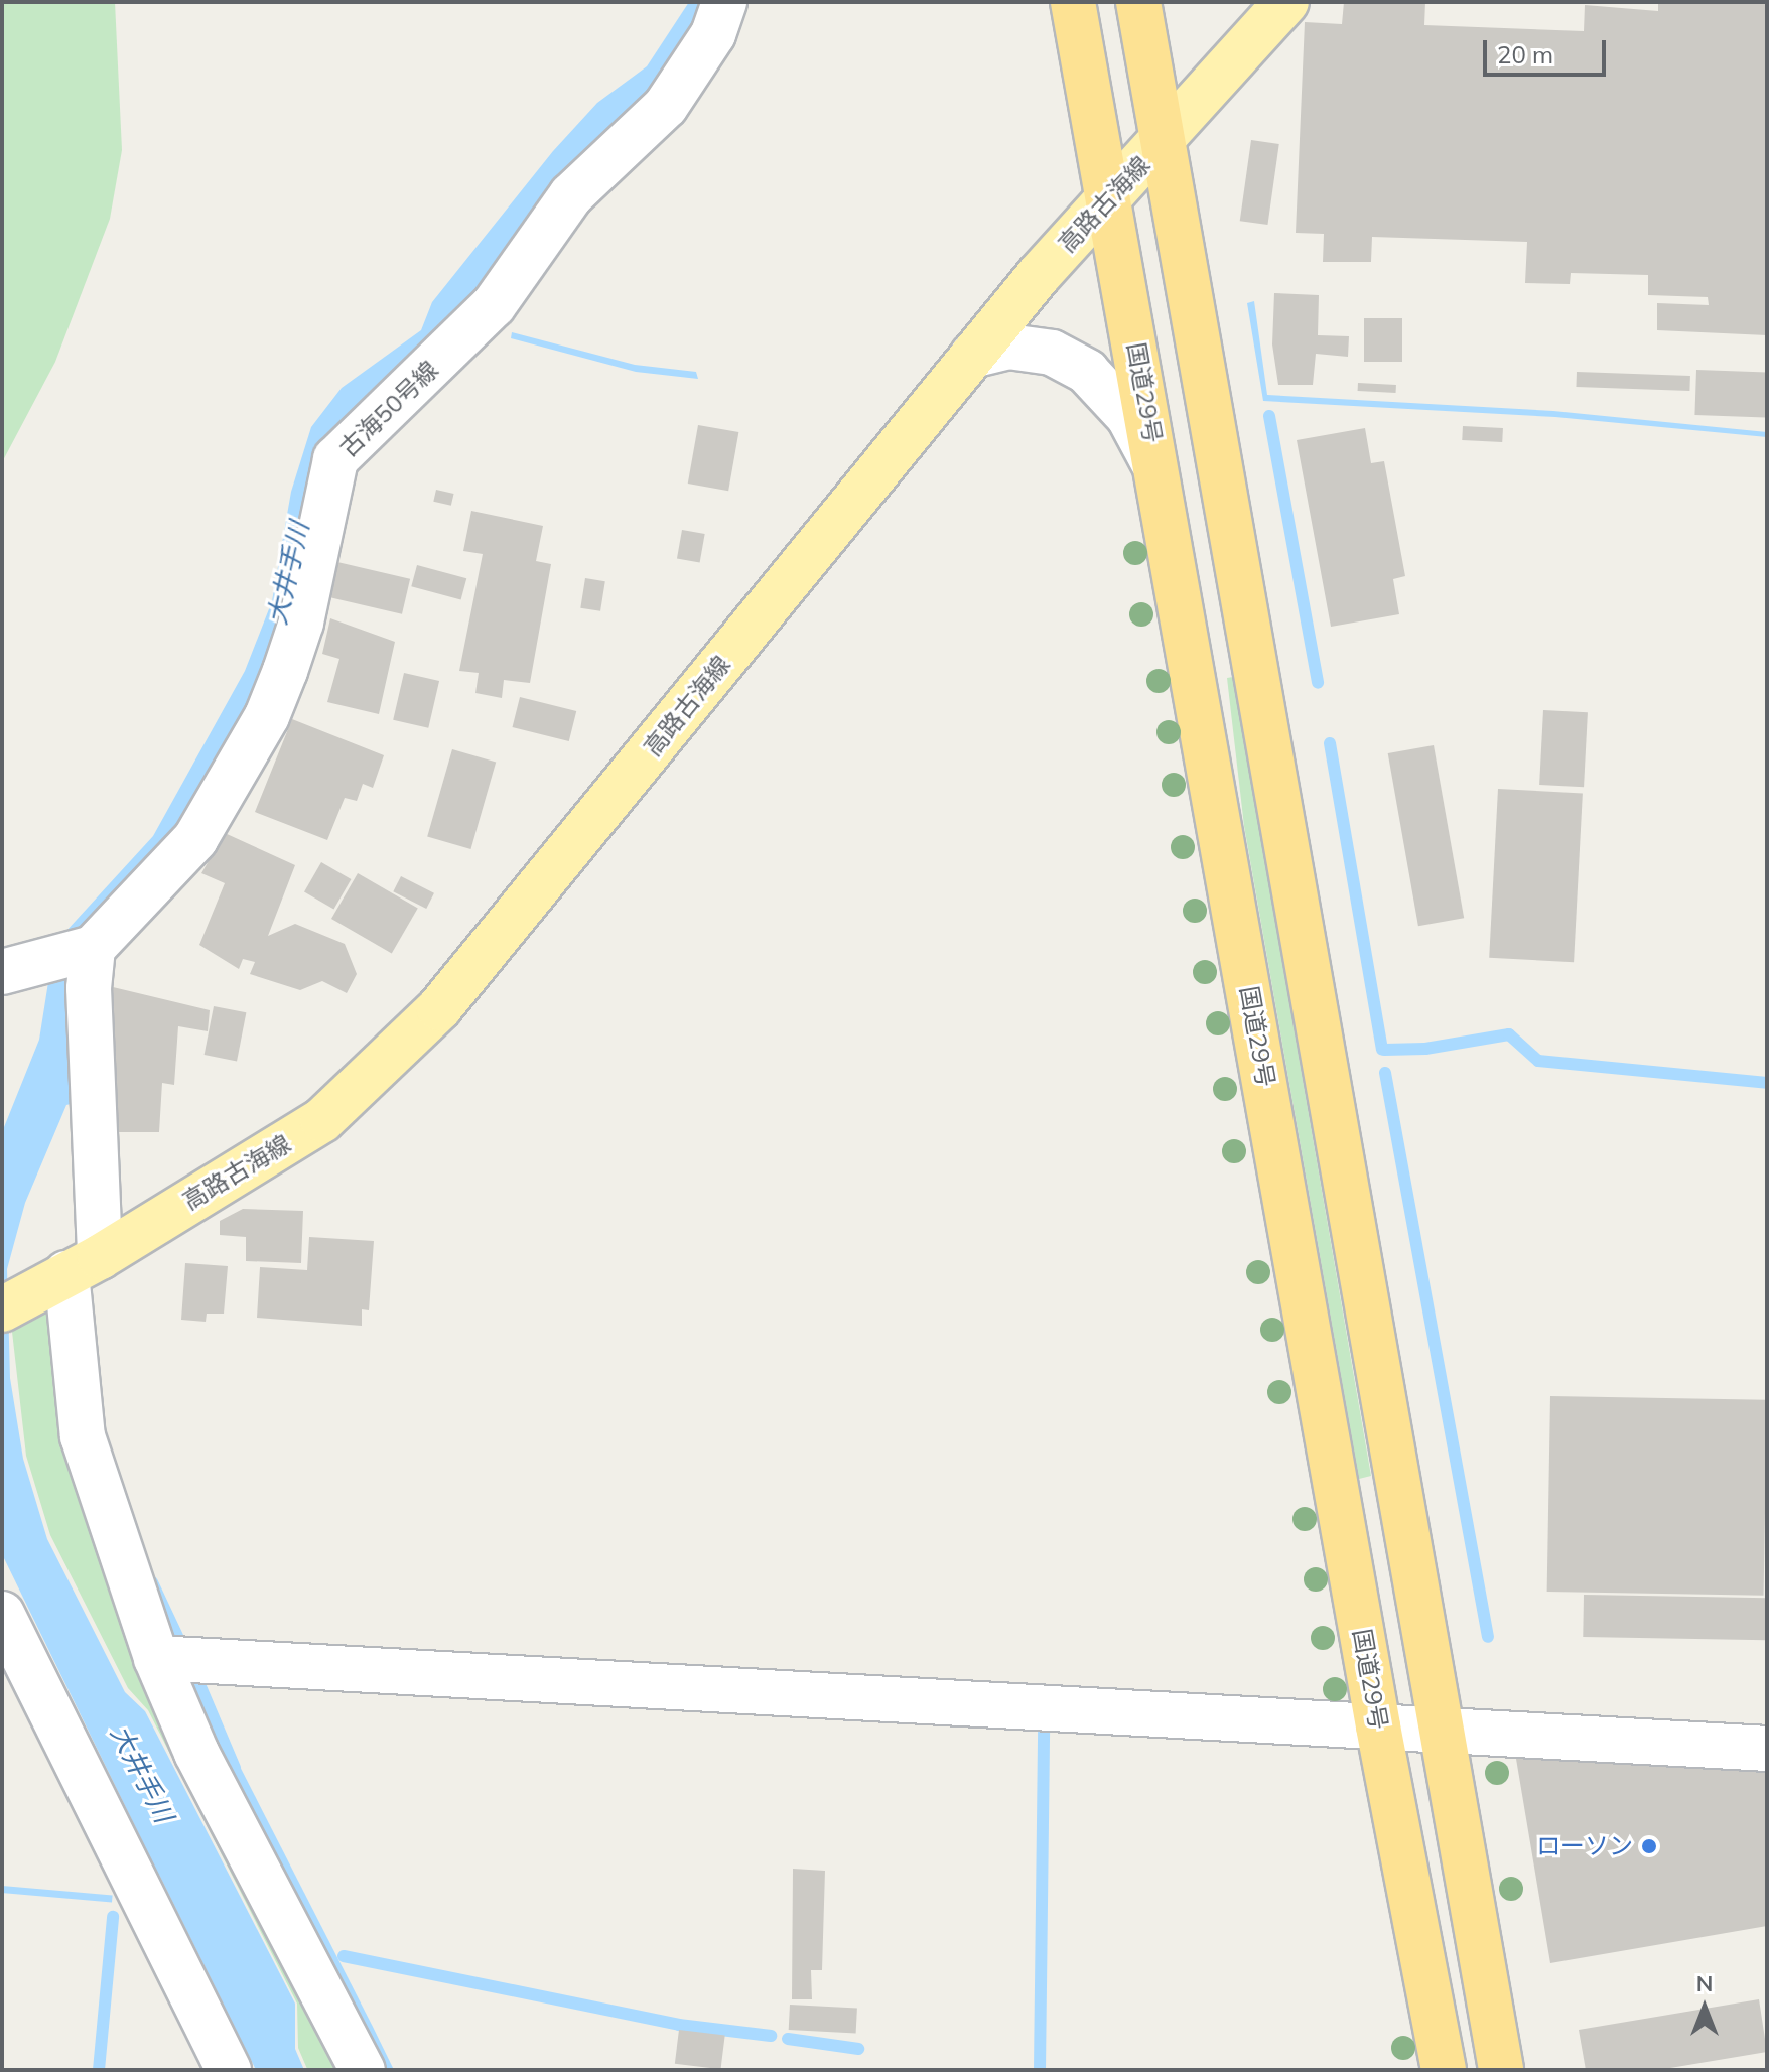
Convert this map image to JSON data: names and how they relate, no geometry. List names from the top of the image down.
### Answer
{
  "streets": {
    "highway": ["国道29号"],
    "main road": ["高路古海線"],
    "street": ["古海50号線"]
  },
  "crossings": [
    ["高路古海線", "国道29号"]
  ],
  "water": ["大井手川"],
  "places": ["ローソン"],
  "scale_bar": "20 m",
  "north": "top"
}
